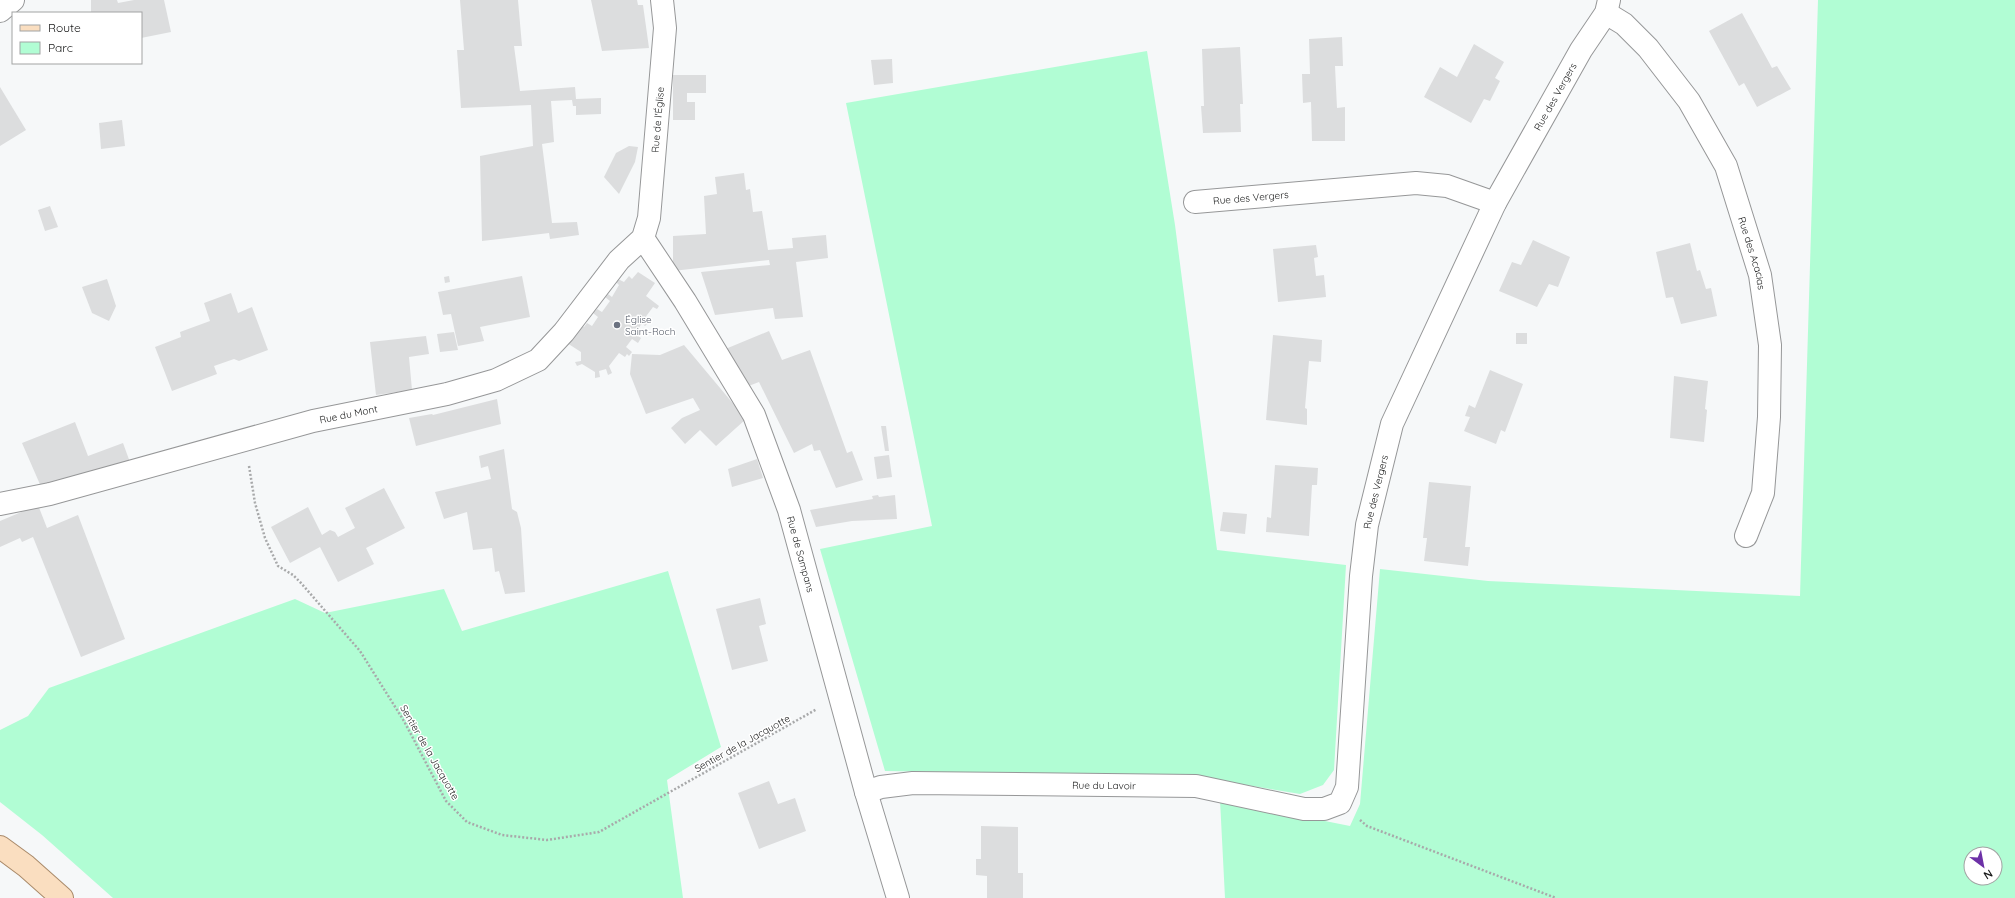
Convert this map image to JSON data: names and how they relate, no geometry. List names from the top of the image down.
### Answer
{
  "streets": {
    "street": [
      "Rue des Vergers",
      "Rue de l'Église",
      "Rue des Acacias",
      "Rue du Mont",
      "Rue de Sampans",
      "Rue du Lavoir"
    ],
    "path": ["Sentier de la Jacquotte"]
  },
  "crossings": [
    ["Rue des Vergers", "Rue des Acacias"],
    ["Rue des Vergers", "Rue du Lavoir"],
    ["Rue de l'Église", "Rue du Mont"],
    ["Rue de l'Église", "Rue de Sampans"],
    ["Rue du Mont", "Rue de Sampans"],
    ["Rue du Mont", "Sentier de la Jacquotte"],
    ["Rue de Sampans", "Sentier de la Jacquotte"],
    ["Rue de Sampans", "Rue du Lavoir"]
  ],
  "places": ["Église Saint-Roch"],
  "legend": ["Route", "Parc"],
  "north": "bottom right"
}
